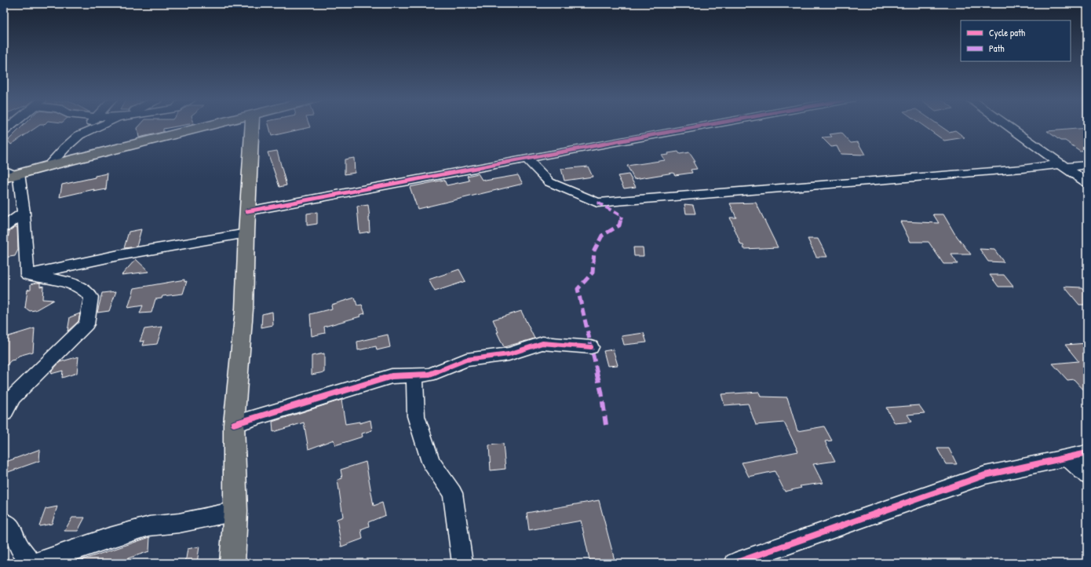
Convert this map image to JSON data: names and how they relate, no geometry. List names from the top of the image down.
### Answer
{
  "legend": ["Cycle path", "Path"]
}
